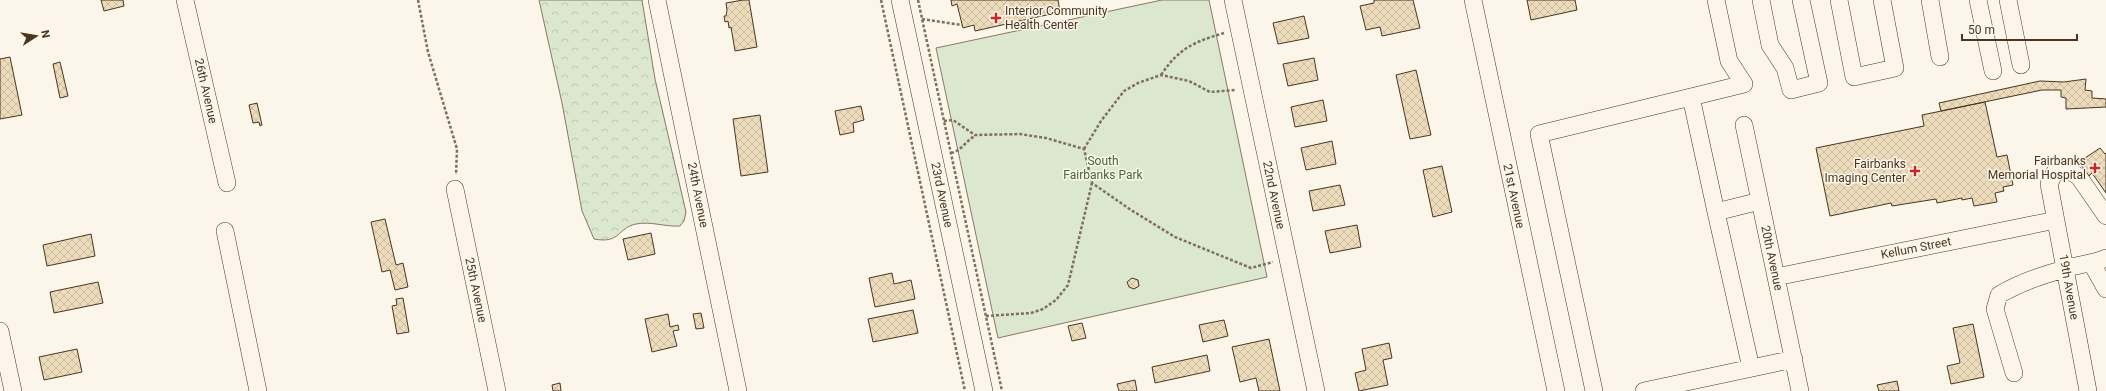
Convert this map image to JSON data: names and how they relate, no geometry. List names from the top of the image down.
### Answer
{
  "streets": {
    "street": [
      "26th Avenue",
      "24th Avenue",
      "23rd Avenue",
      "22nd Avenue",
      "21st Avenue",
      "Kellum Street",
      "20th Avenue",
      "19th Avenue",
      "25th Avenue"
    ]
  },
  "crossings": [
    ["Kellum Street", "20th Avenue"],
    ["Kellum Street", "19th Avenue"]
  ],
  "parks": ["South Fairbanks Park"],
  "places": {
    "health": ["Interior Community Health Center", "Fairbanks Memorial Hospital", "Fairbanks Imaging Center"]
  },
  "scale_bar": "50 m",
  "north": "right"
}
